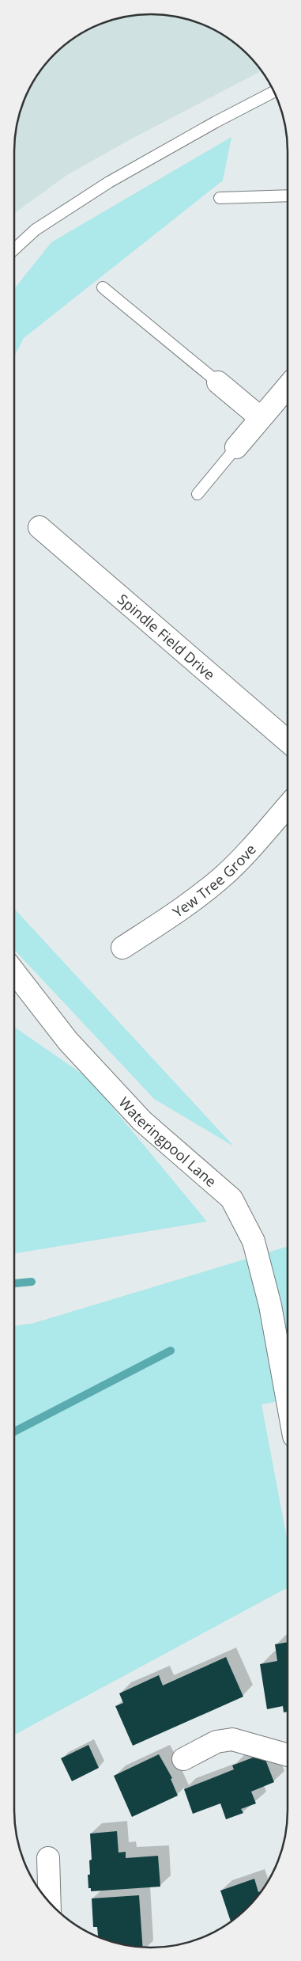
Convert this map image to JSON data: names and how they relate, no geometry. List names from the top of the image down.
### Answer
{
  "streets": {
    "street": ["Spindle Field Drive", "Yew Tree Grove", "Wateringpool Lane"]
  }
}
